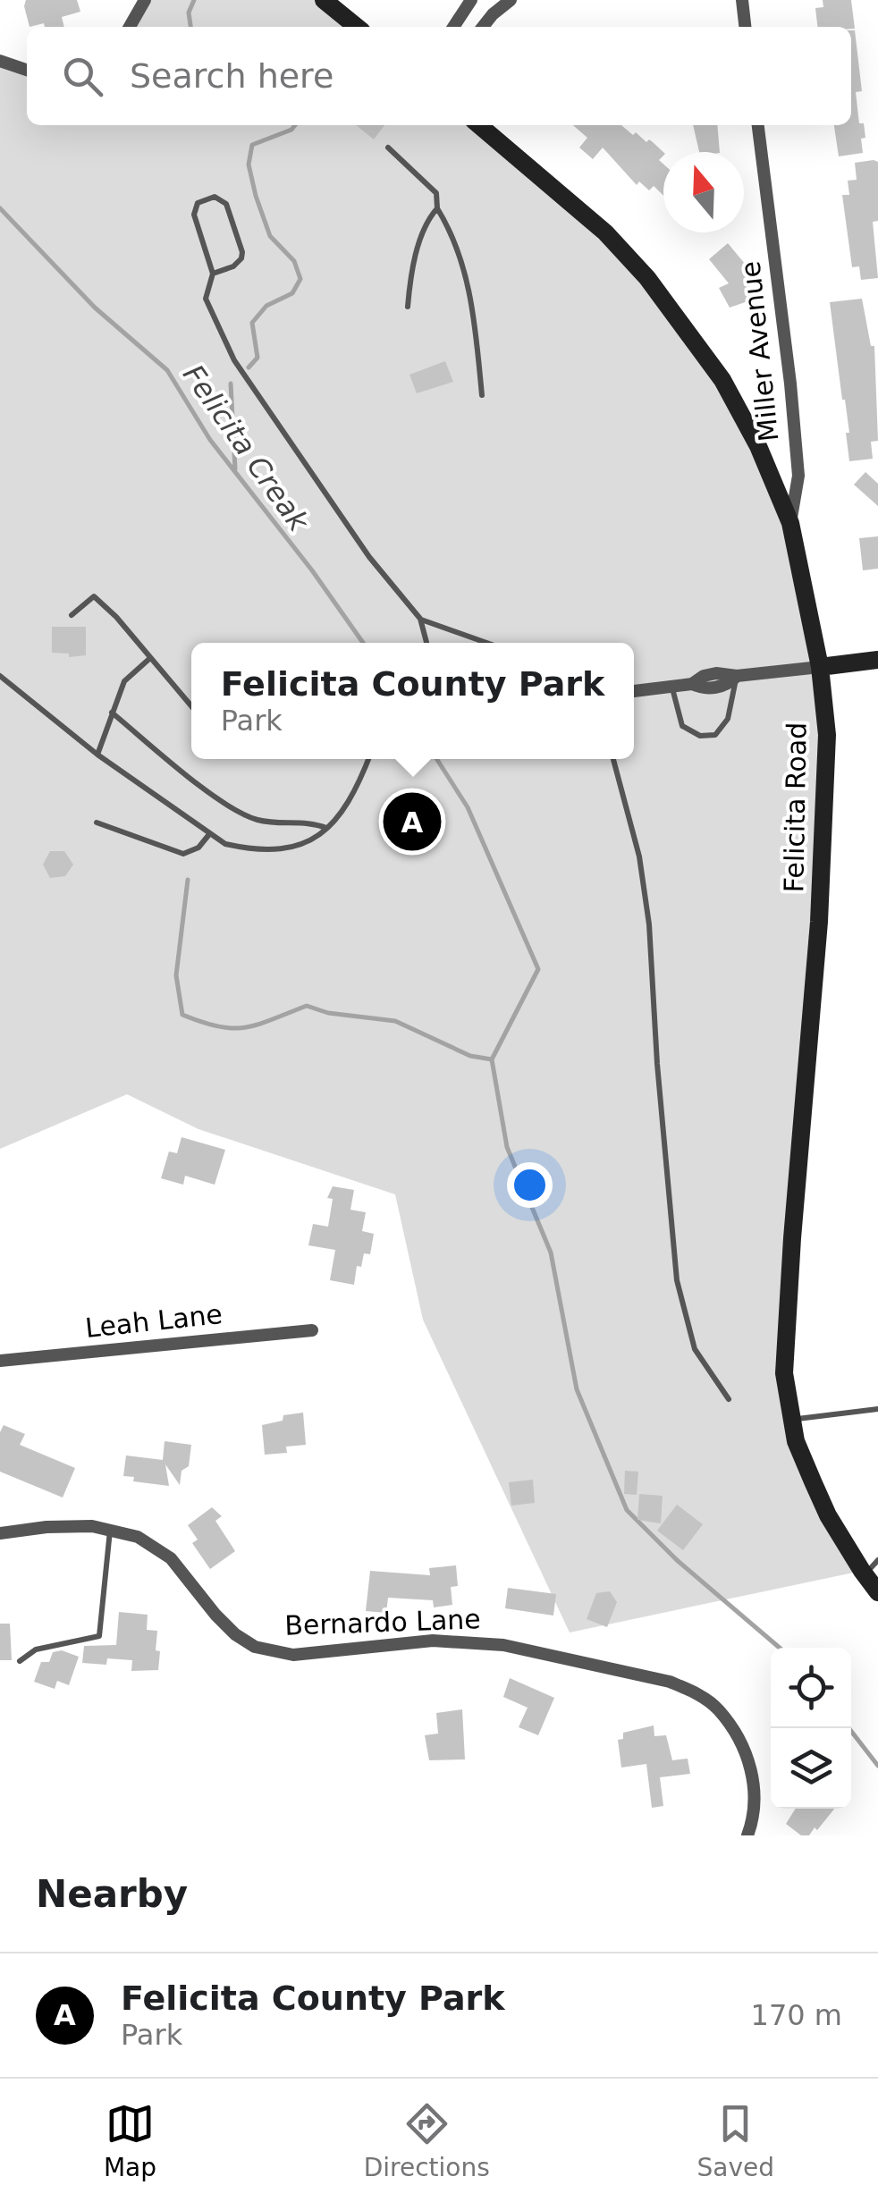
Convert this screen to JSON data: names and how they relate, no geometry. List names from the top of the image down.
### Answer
{
  "streets": {
    "main road": ["Felicita Road"],
    "street": ["Miller Avenue", "Leah Lane", "Bernardo Lane"]
  },
  "crossings": [
    ["Miller Avenue", "Felicita Road"]
  ],
  "water": ["Felicita Creak"],
  "north": "top",
  "page": {
    "search": "Search here",
    "popup": ["Felicita County Park", "Park"],
    "pins": "A",
    "heading": "Nearby",
    "list": [
      {
        "mark": "A",
        "name": "Felicita County Park",
        "note": "Park",
        "value": "170 m"
      }
    ],
    "nav": ["Map", "Directions", "Saved"]
  }
}
